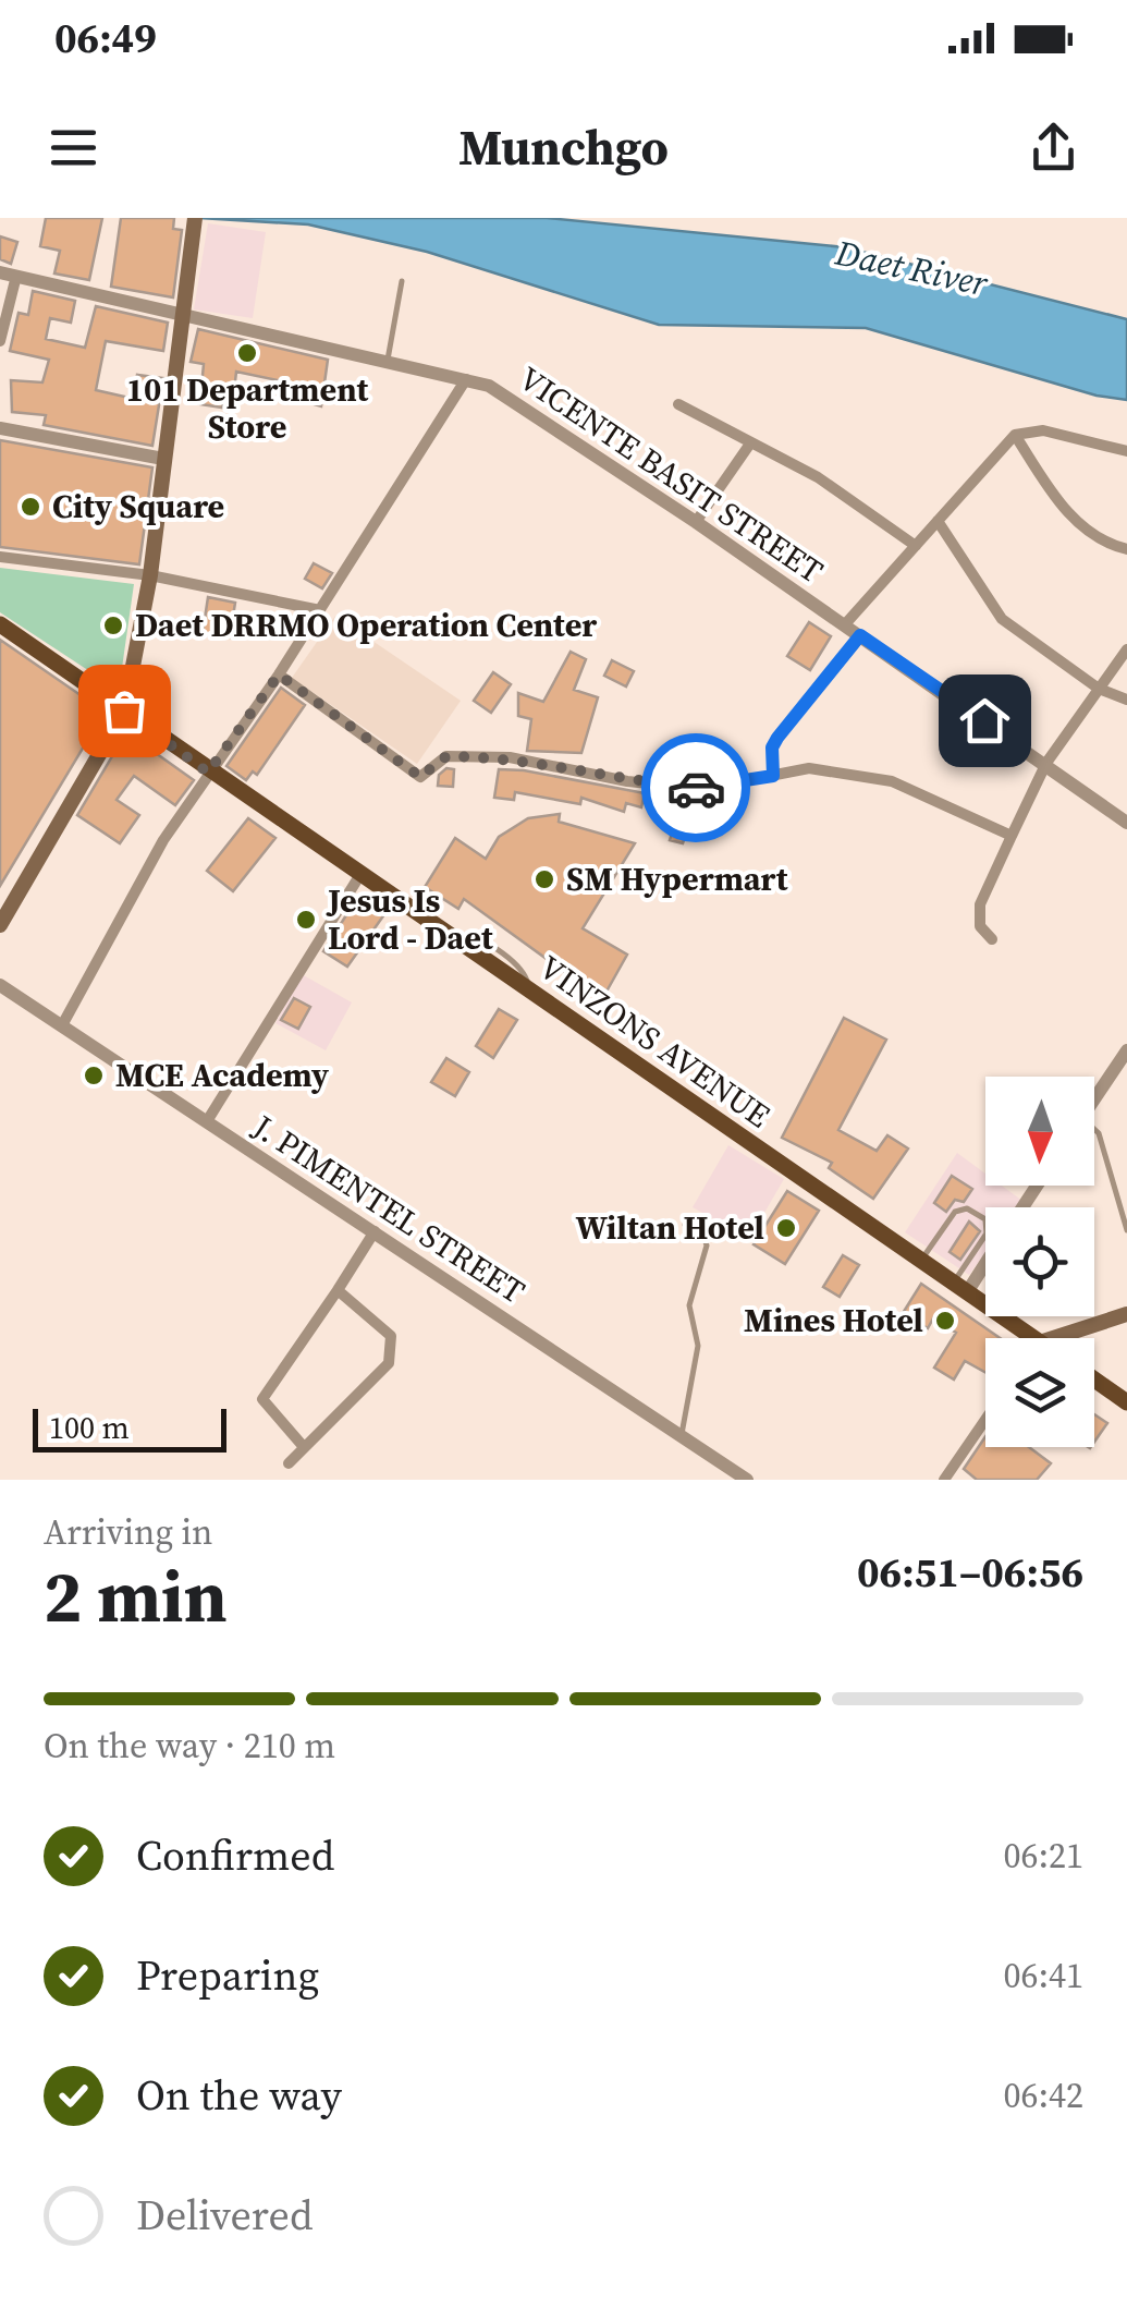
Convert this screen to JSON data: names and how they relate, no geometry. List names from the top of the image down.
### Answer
{
  "streets": {
    "main road": ["VINZONS AVENUE"],
    "street": ["VICENTE BASIT STREET", "J. PIMENTEL STREET"]
  },
  "water": ["Daet River"],
  "places": [
    "101 Department Store",
    "City Square",
    "Daet DRRMO Operation Center",
    "SM Hypermart",
    "Jesus Is Lord - Daet",
    "MCE Academy",
    "Wiltan Hotel",
    "Mines Hotel"
  ],
  "scale_bar": "100 m",
  "north": "bottom",
  "page": {
    "status": "06:49",
    "header": "Munchgo",
    "scale": "100 m",
    "heading": ["2 min", "Arriving in", "06:51–06:56"],
    "bar": "On the way · 210 m",
    "list": [
      ["Confirmed", "06:21"],
      ["Preparing", "06:41"],
      ["On the way", "06:42"],
      "Delivered"
    ]
  }
}
